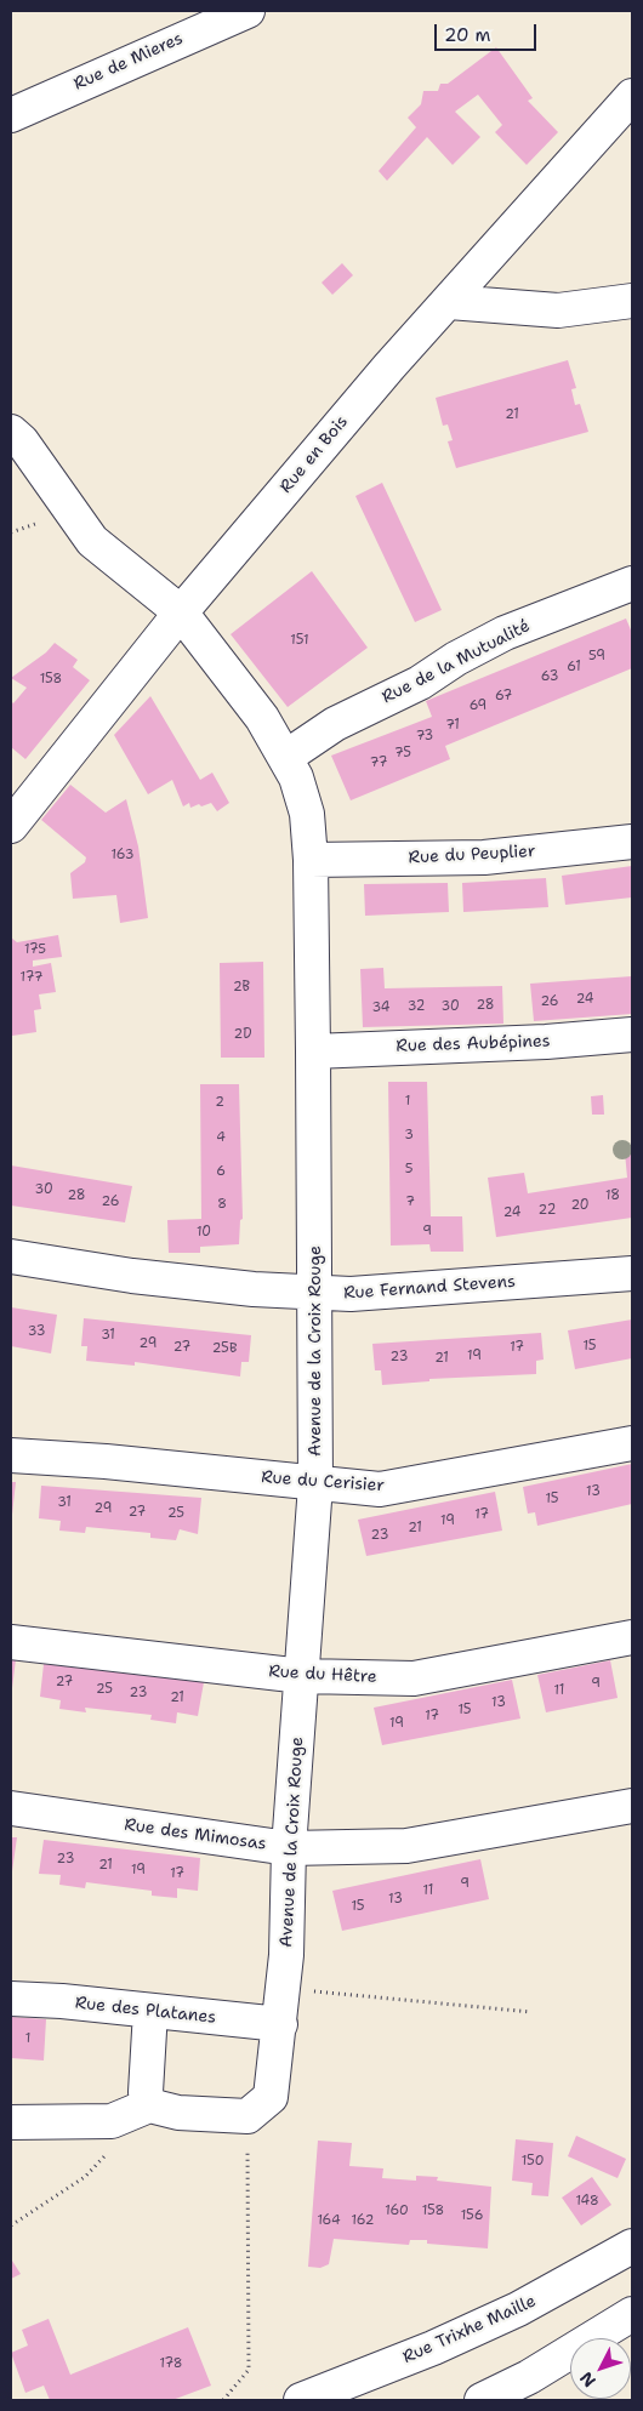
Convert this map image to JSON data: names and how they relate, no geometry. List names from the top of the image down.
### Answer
{
  "streets": {
    "street": [
      "Rue de Mieres",
      "Rue en Bois",
      "Rue de la Mutualité",
      "Rue du Peuplier",
      "Rue des Aubépines",
      "Rue Fernand Stevens",
      "Avenue de la Croix Rouge",
      "Rue du Cerisier",
      "Rue du Hêtre",
      "Rue des Mimosas",
      "Rue des Platanes",
      "Rue Trixhe Maille"
    ]
  },
  "crossings": [
    ["Rue en Bois", "Avenue de la Croix Rouge"],
    ["Rue de la Mutualité", "Avenue de la Croix Rouge"],
    ["Rue du Peuplier", "Avenue de la Croix Rouge"],
    ["Rue des Aubépines", "Avenue de la Croix Rouge"],
    ["Rue Fernand Stevens", "Avenue de la Croix Rouge"],
    ["Avenue de la Croix Rouge", "Rue du Cerisier"],
    ["Avenue de la Croix Rouge", "Rue du Hêtre"],
    ["Avenue de la Croix Rouge", "Rue des Mimosas"],
    ["Avenue de la Croix Rouge", "Rue des Platanes"]
  ],
  "house_numbers": [
    "21",
    "151",
    "59",
    "61",
    "63",
    "158",
    "67",
    "69",
    "71",
    "73",
    "75",
    "77",
    "163",
    "175",
    "177",
    "2B",
    "24",
    "26",
    "28",
    "32",
    "30",
    "34",
    "2D",
    "1",
    "2",
    "3",
    "4",
    "5",
    "6",
    "30",
    "28",
    "18",
    "26",
    "7",
    "8",
    "20",
    "22",
    "24",
    "9",
    "10",
    "33",
    "31",
    "29",
    "15",
    "27",
    "17",
    "25B",
    "19",
    "23",
    "21",
    "13",
    "15",
    "31",
    "29",
    "27",
    "25",
    "17",
    "19",
    "21",
    "23",
    "27",
    "9",
    "25",
    "11",
    "23",
    "21",
    "13",
    "15",
    "17",
    "19",
    "23",
    "21",
    "19",
    "17",
    "9",
    "11",
    "13",
    "15",
    "1",
    "150",
    "148",
    "160",
    "158",
    "156",
    "164",
    "162",
    "178"
  ],
  "scale_bar": "20 m",
  "north": "bottom left"
}
